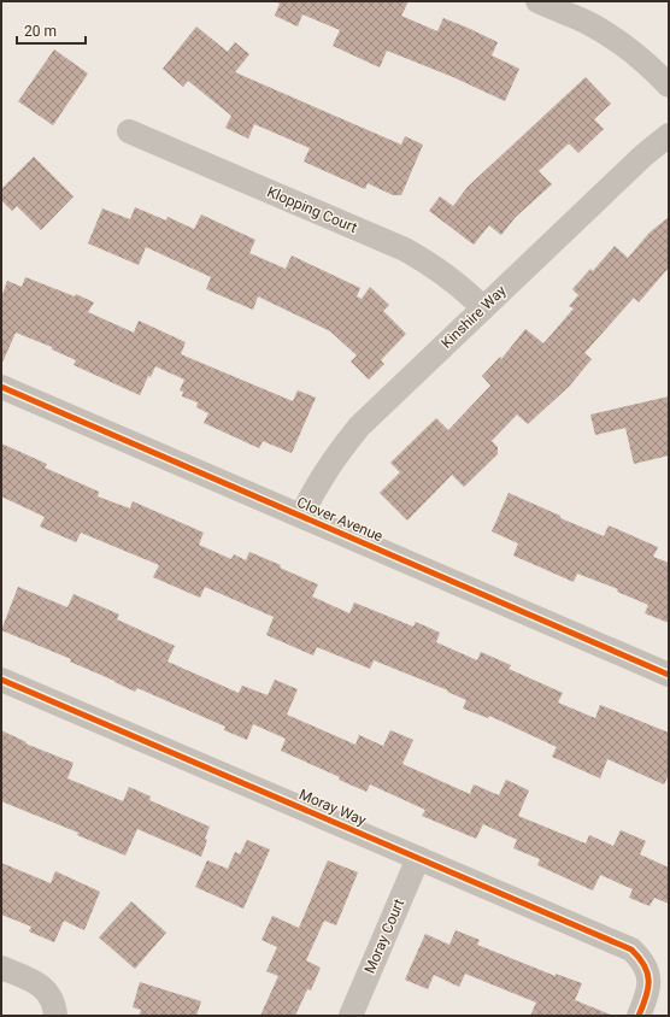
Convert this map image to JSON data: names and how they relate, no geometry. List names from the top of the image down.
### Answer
{
  "streets": {
    "street": [
      "Klopping Court",
      "Kinshire Way",
      "Clover Avenue",
      "Moray Way",
      "Moray Court"
    ]
  },
  "crossings": [
    ["Klopping Court", "Kinshire Way"],
    ["Kinshire Way", "Clover Avenue"],
    ["Moray Way", "Moray Court"]
  ],
  "scale_bar": "20 m"
}
